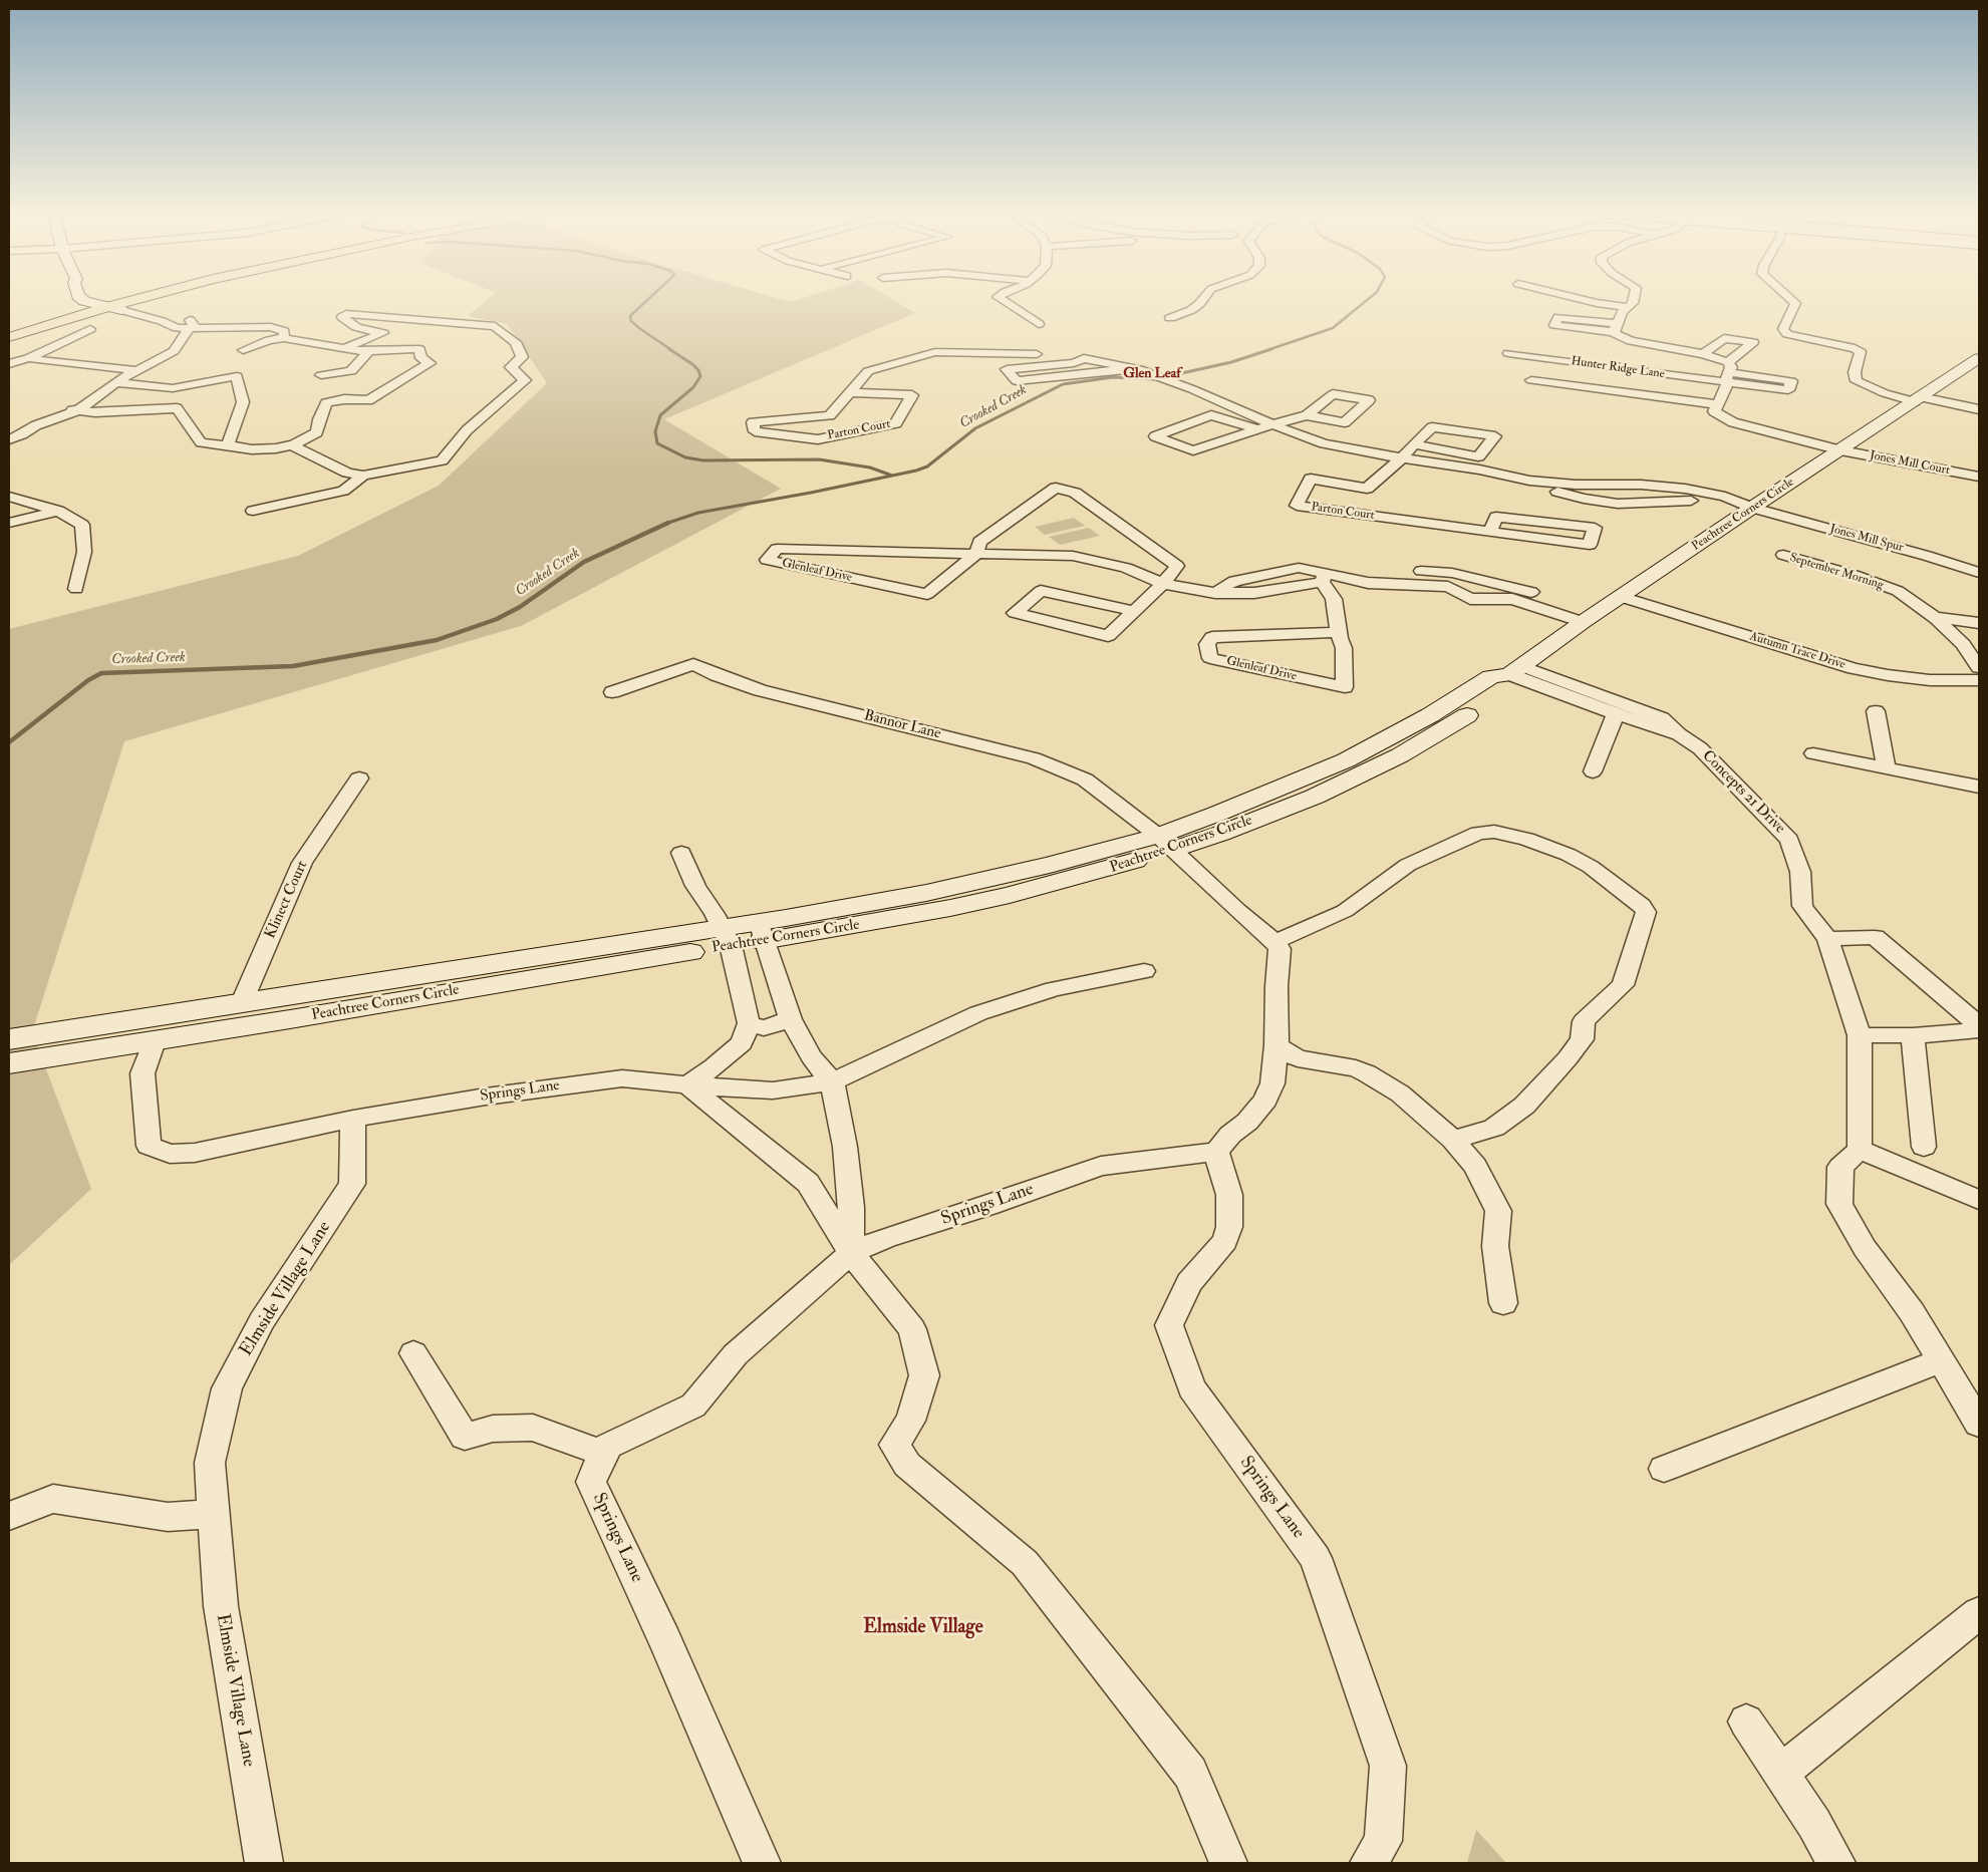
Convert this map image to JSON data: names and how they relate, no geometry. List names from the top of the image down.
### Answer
{
  "streets": {
    "street": [
      "Hunter Ridge Lane",
      "Parton Court",
      "Jones Mill Court",
      "Peachtree Corners Circle",
      "Jones Mill Spur",
      "Glenleaf Drive",
      "September Morning",
      "Autumn Trace Drive",
      "Bannor Lane",
      "Concepts 21 Drive",
      "Klinect Court",
      "Springs Lane",
      "Elmside Village Lane"
    ]
  },
  "crossings": [
    ["Parton Court", "Peachtree Corners Circle"],
    ["Parton Court", "Jones Mill Spur"],
    ["Jones Mill Court", "Peachtree Corners Circle"],
    ["Peachtree Corners Circle", "Jones Mill Spur"],
    ["Peachtree Corners Circle", "Glenleaf Drive"],
    ["Peachtree Corners Circle", "Autumn Trace Drive"],
    ["Peachtree Corners Circle", "Bannor Lane"],
    ["Peachtree Corners Circle", "Concepts 21 Drive"],
    ["Peachtree Corners Circle", "Klinect Court"],
    ["Springs Lane", "Elmside Village Lane"]
  ],
  "districts": ["Glen Leaf", "Elmside Village"],
  "water": ["Crooked Creek"]
}
